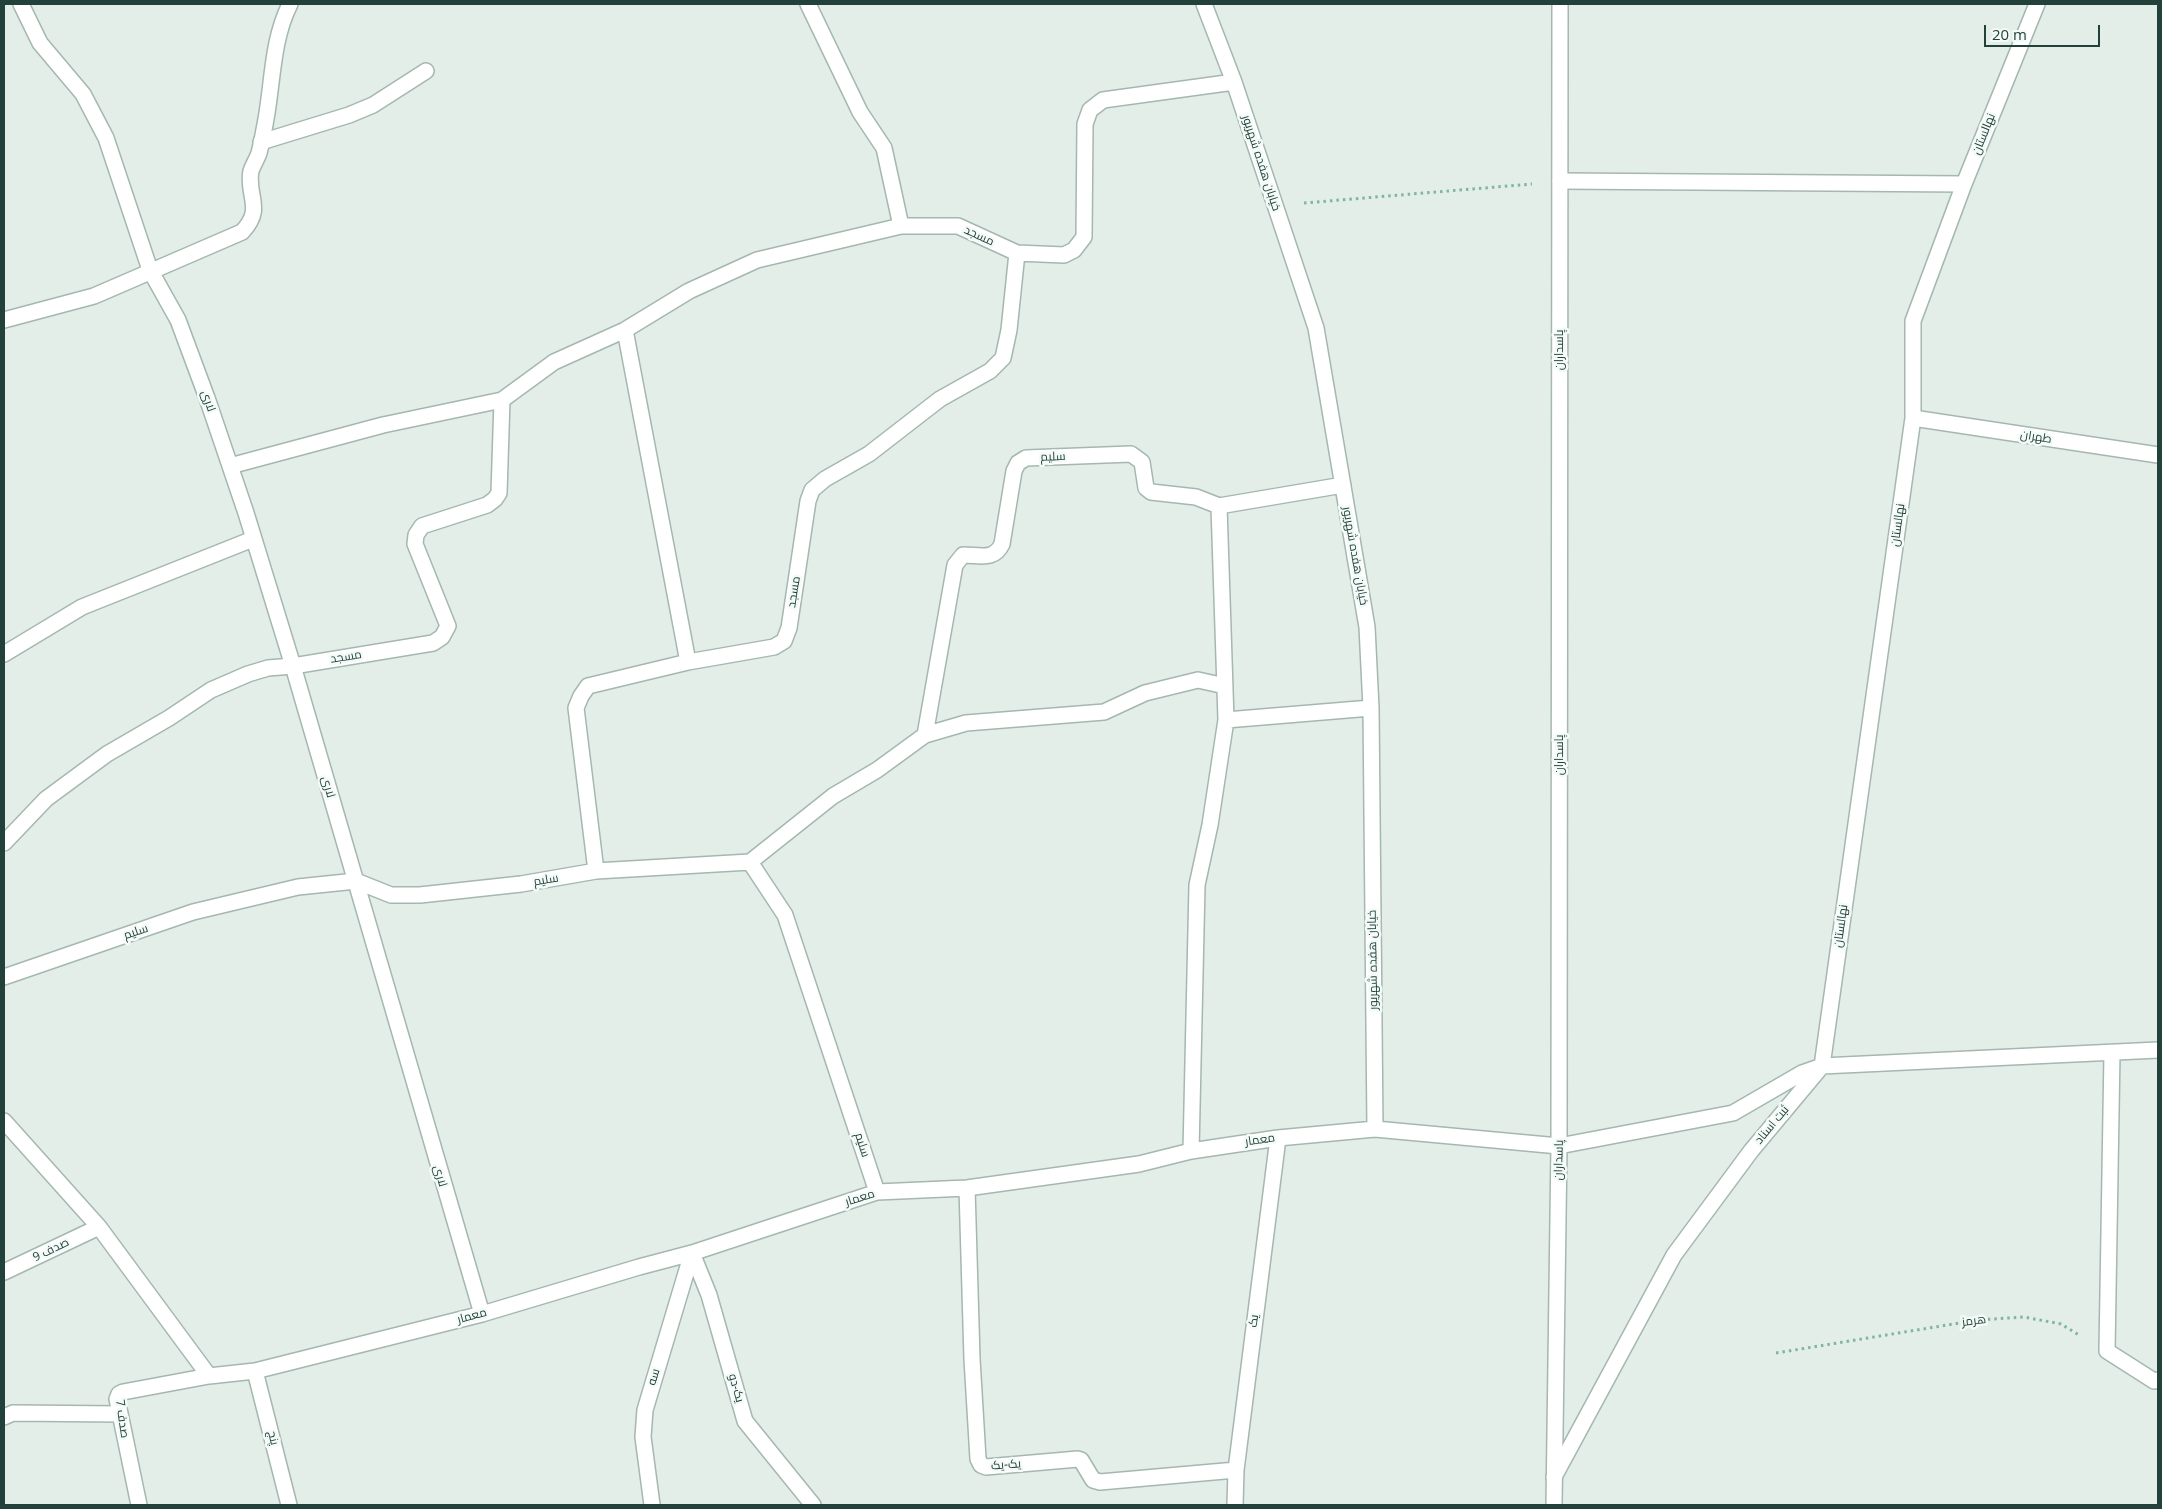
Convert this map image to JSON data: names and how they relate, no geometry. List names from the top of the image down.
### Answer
{
  "streets": {
    "street": [
      "نهالستان",
      "خیابان هفده شهریور",
      "مسجد",
      "پاسداران",
      "لاری",
      "طهران",
      "سلیم",
      "ثبت اسناد",
      "معمار",
      "صدف 9",
      "یک",
      "سه",
      "یک-دو",
      "صدف 7",
      "پنج",
      "یک-یک"
    ],
    "path": ["هرمز"]
  },
  "crossings": [
    ["نهالستان", "طهران"],
    ["نهالستان", "ثبت اسناد"],
    ["نهالستان", "معمار"],
    ["خیابان هفده شهریور", "مسجد"],
    ["خیابان هفده شهریور", "معمار"],
    ["مسجد", "لاری"],
    ["مسجد", "سلیم"],
    ["پاسداران", "ثبت اسناد"],
    ["پاسداران", "معمار"],
    ["لاری", "سلیم"],
    ["لاری", "معمار"],
    ["سلیم", "معمار"],
    ["ثبت اسناد", "معمار"],
    ["معمار", "یک"],
    ["معمار", "سه"],
    ["معمار", "یک-دو"],
    ["معمار", "صدف 7"],
    ["معمار", "پنج"],
    ["معمار", "یک-یک"],
    ["یک", "یک-یک"],
    ["سه", "یک-دو"]
  ],
  "scale_bar": "20 m"
}
